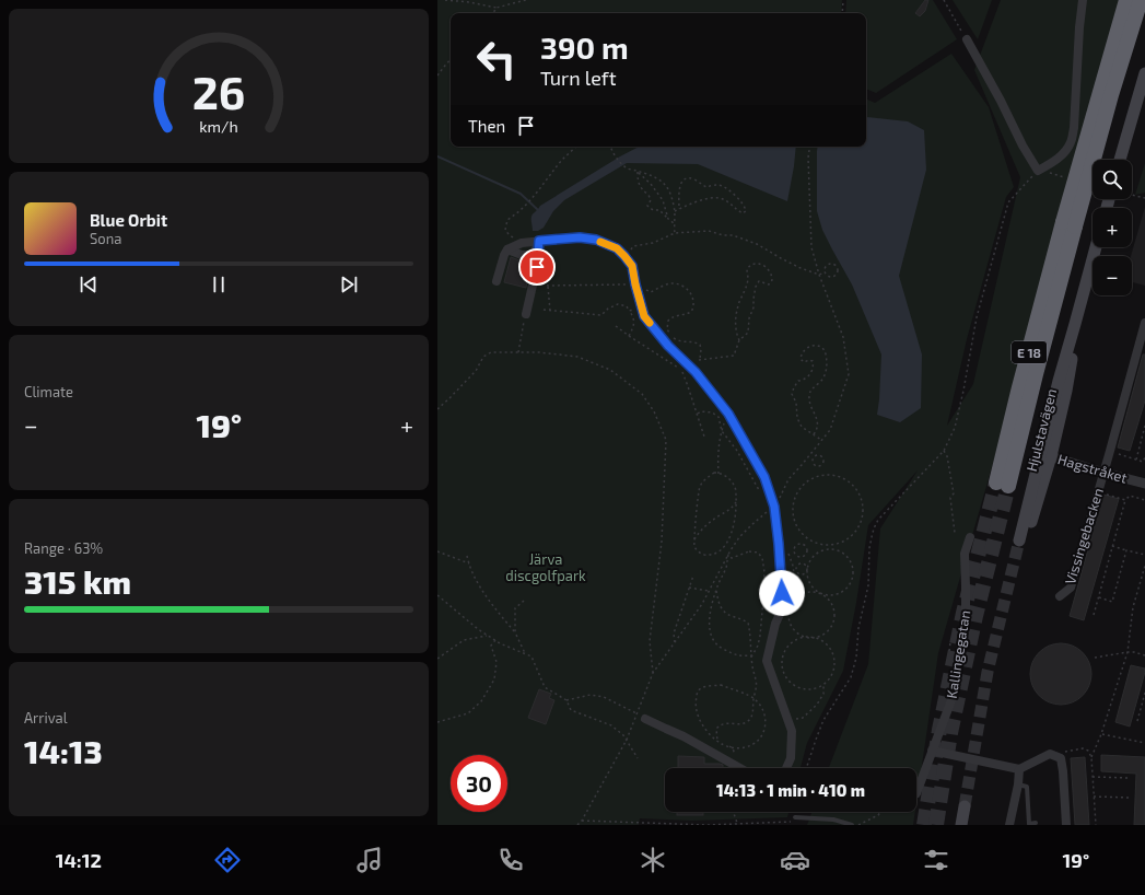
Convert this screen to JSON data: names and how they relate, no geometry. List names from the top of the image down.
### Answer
{
  "streets": {
    "highway": ["E 18"],
    "main road": ["Hjulstavägen"],
    "street": ["Hagstråket", "Vissingebacken", "Kallingegatan"]
  },
  "crossings": [
    ["Hjulstavägen", "Hagstråket"],
    ["Hagstråket", "Vissingebacken"]
  ],
  "parks": ["Järva discgolfpark"],
  "page": {
    "turn": ["390 m", "Turn left"],
    "then": "Then",
    "map_buttons": ["+", "−"],
    "song": ["Blue Orbit", "Sona"],
    "tile": [
      "Climate",
      ["Range · 63%", "315 km"],
      ["Arrival", "14:13"]
    ],
    "heat": ["−", "19°", "+"],
    "limit": "30",
    "trip": "14:13 · 1 min · 410 m",
    "tabs": ["14:12", "19°"],
    "gauge": ["26", "km/h"]
  }
}
